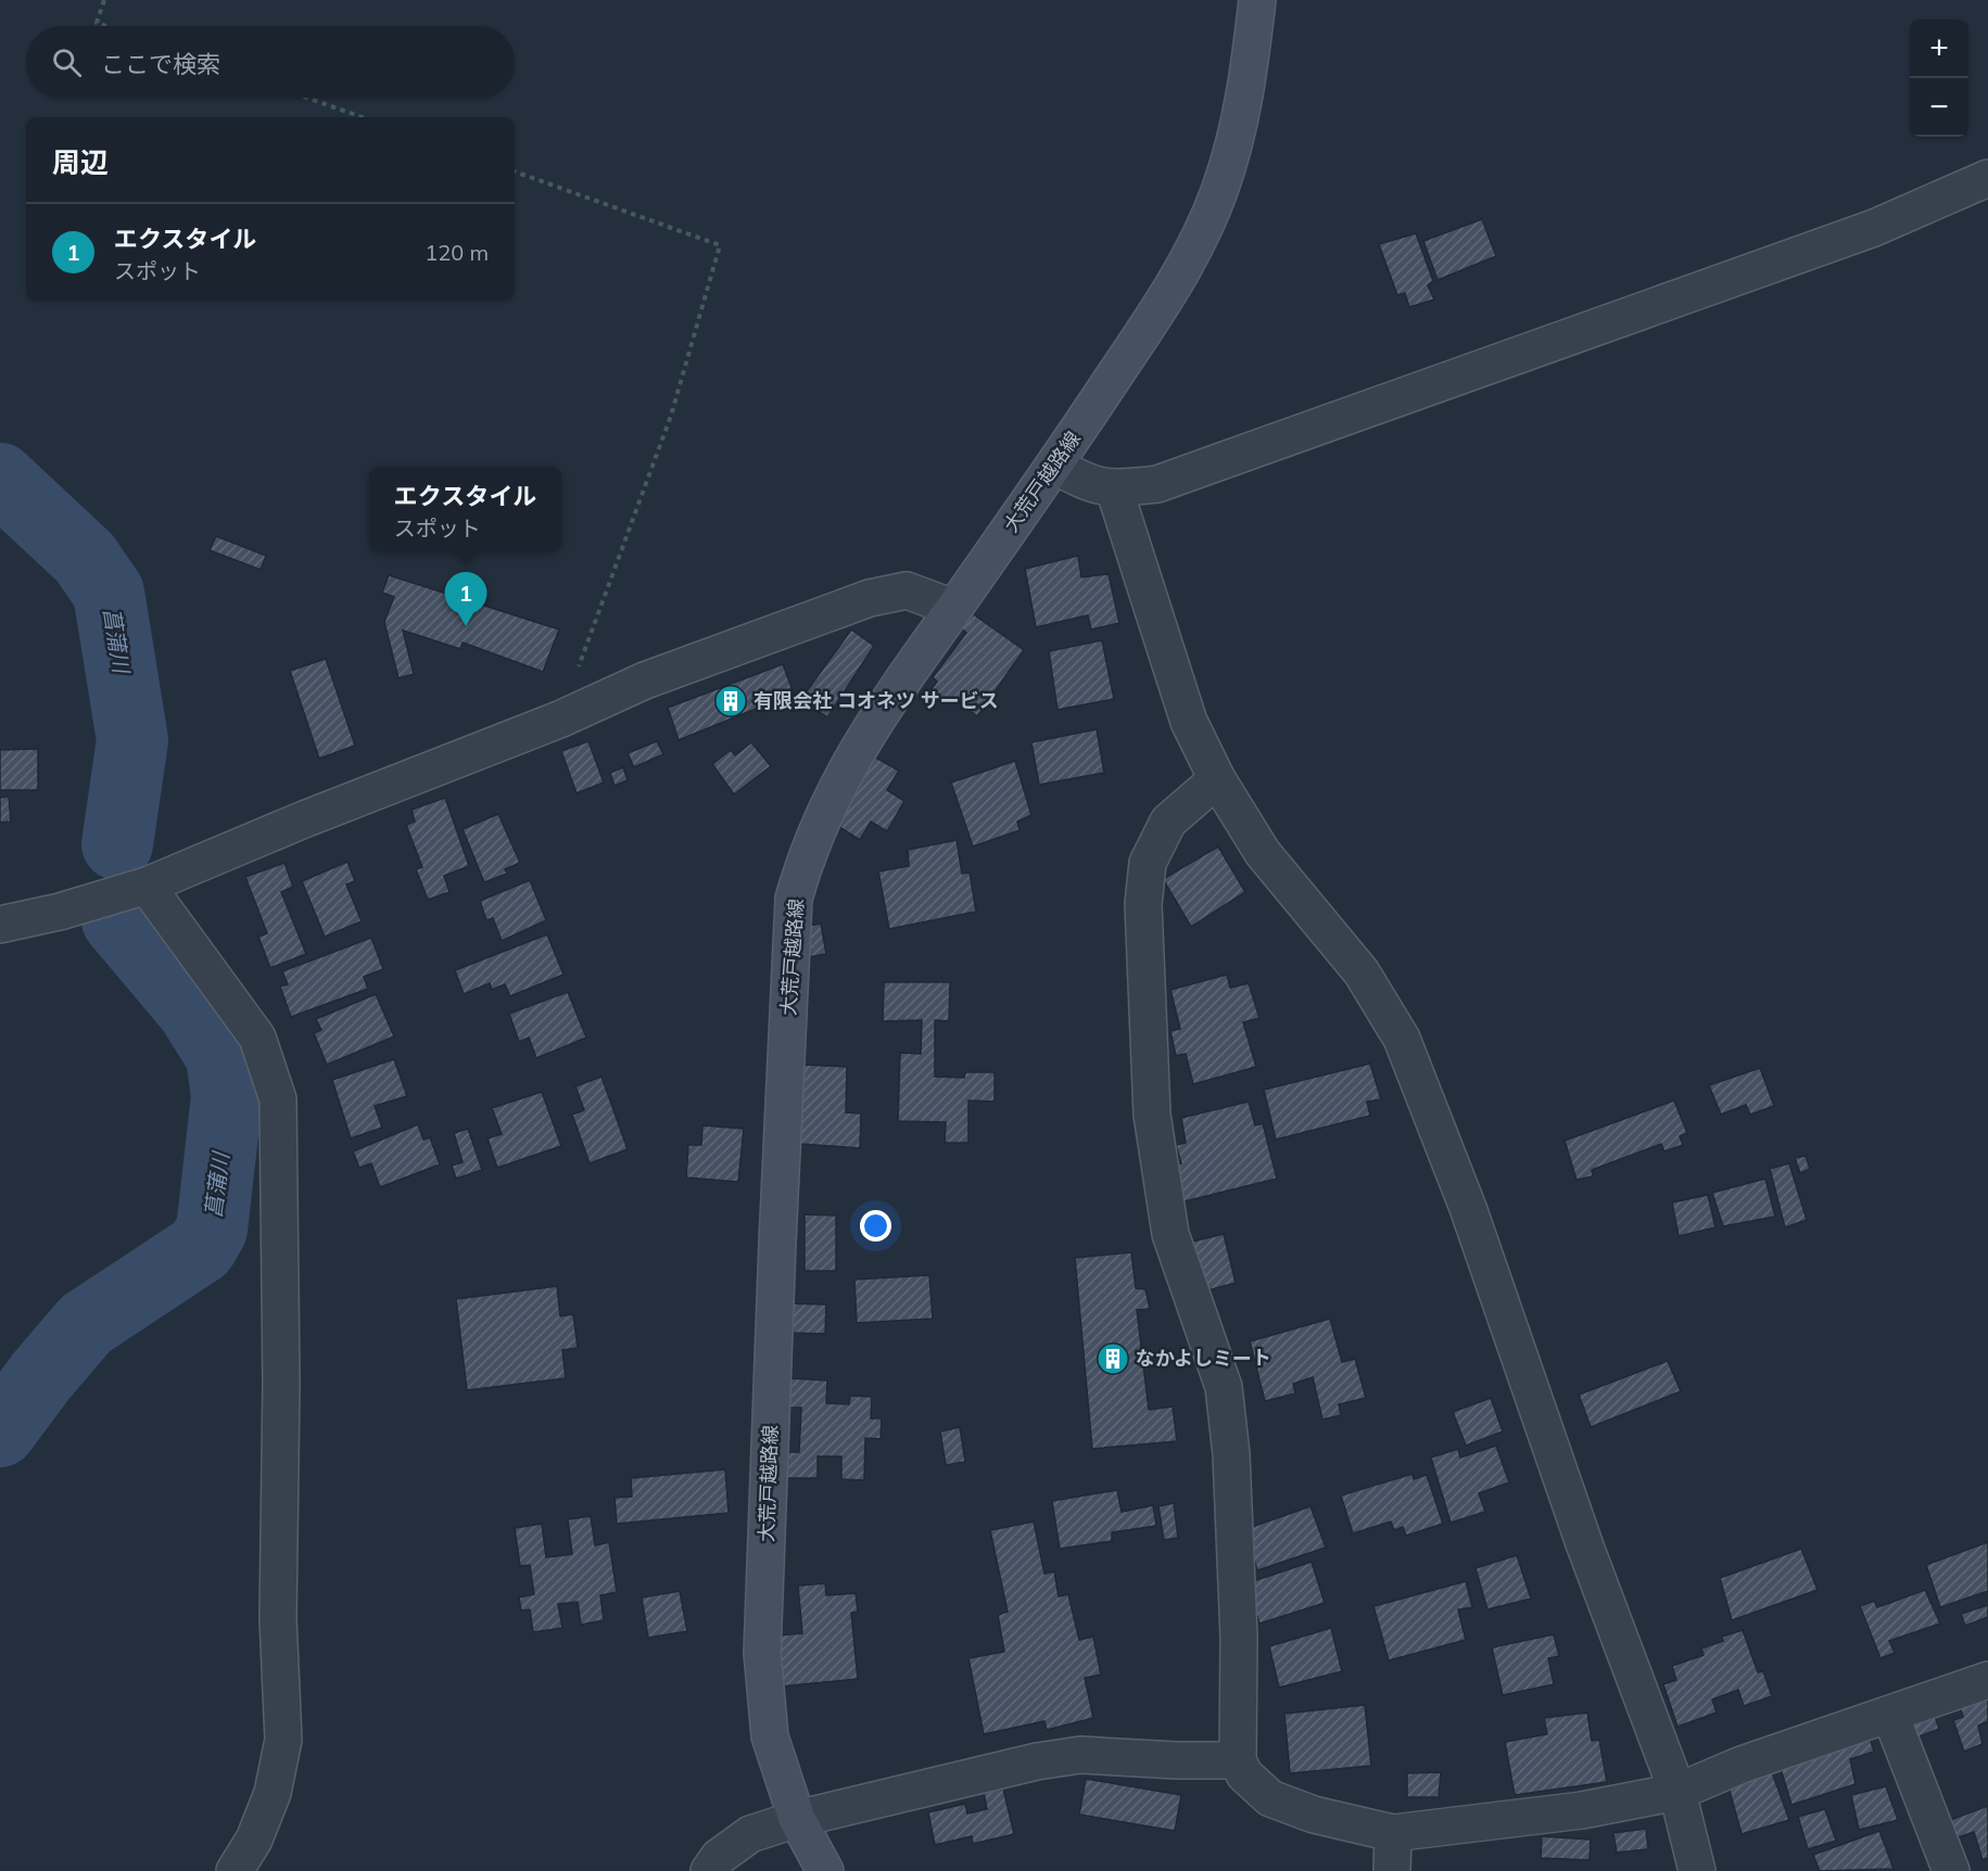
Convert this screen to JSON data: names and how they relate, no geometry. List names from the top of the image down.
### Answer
{
  "streets": {
    "main road": ["大荒戸越路線"]
  },
  "water": ["菖蒲川"],
  "places": {
    "building": ["有限会社 コオネツ サービス", "なかよしミート"]
  },
  "page": {
    "map_buttons": ["+", "−"],
    "search": "ここで検索",
    "heading": "周辺",
    "list": [
      {
        "mark": "1",
        "name": "エクスタイル",
        "note": "スポット",
        "value": "120 m"
      }
    ],
    "popup": ["エクスタイル", "スポット"],
    "pins": "1"
  }
}
